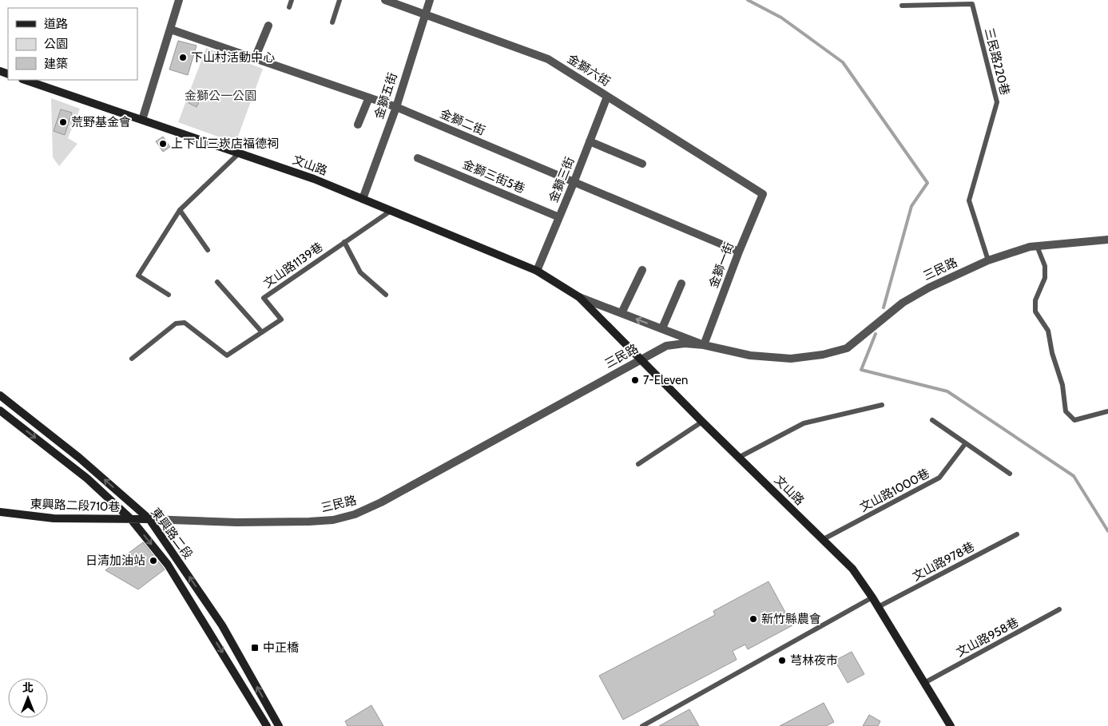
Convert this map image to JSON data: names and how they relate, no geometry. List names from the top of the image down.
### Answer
{
  "streets": {
    "main road": ["文山路", "東興路二段710巷", "東興路二段"],
    "street": [
      "金獅六街",
      "金獅五街",
      "金獅二街",
      "金獅三街5巷",
      "金獅三街",
      "金獅一街",
      "三民路"
    ],
    "lane": [
      "三民路220巷",
      "文山路1139巷",
      "文山路1000巷",
      "文山路978巷",
      "文山路958巷"
    ]
  },
  "crossings": [
    ["三民路220巷", "三民路"],
    ["金獅六街", "金獅五街"],
    ["金獅六街", "金獅三街"],
    ["金獅六街", "金獅一街"],
    ["金獅五街", "金獅二街"],
    ["金獅五街", "文山路"],
    ["金獅二街", "金獅三街"],
    ["金獅二街", "金獅一街"],
    ["文山路", "金獅三街"],
    ["文山路", "文山路1139巷"],
    ["文山路", "金獅一街"],
    ["文山路", "三民路"],
    ["文山路", "文山路1000巷"],
    ["文山路", "文山路978巷"],
    ["文山路", "文山路958巷"],
    ["金獅三街5巷", "金獅三街"],
    ["金獅一街", "三民路"],
    ["三民路", "東興路二段710巷"],
    ["三民路", "東興路二段"],
    ["東興路二段710巷", "東興路二段"]
  ],
  "parks": ["金獅公一公園"],
  "places": {
    "other": [
      "下山村活動中心",
      "荒野基金會",
      "上下山三崁店福德祠",
      "7-Eleven",
      "日清加油站",
      "新竹縣農會",
      "芎林夜市"
    ],
    "transit": ["中正橋"]
  },
  "legend": ["道路", "公園", "建築"],
  "north": "top"
}
